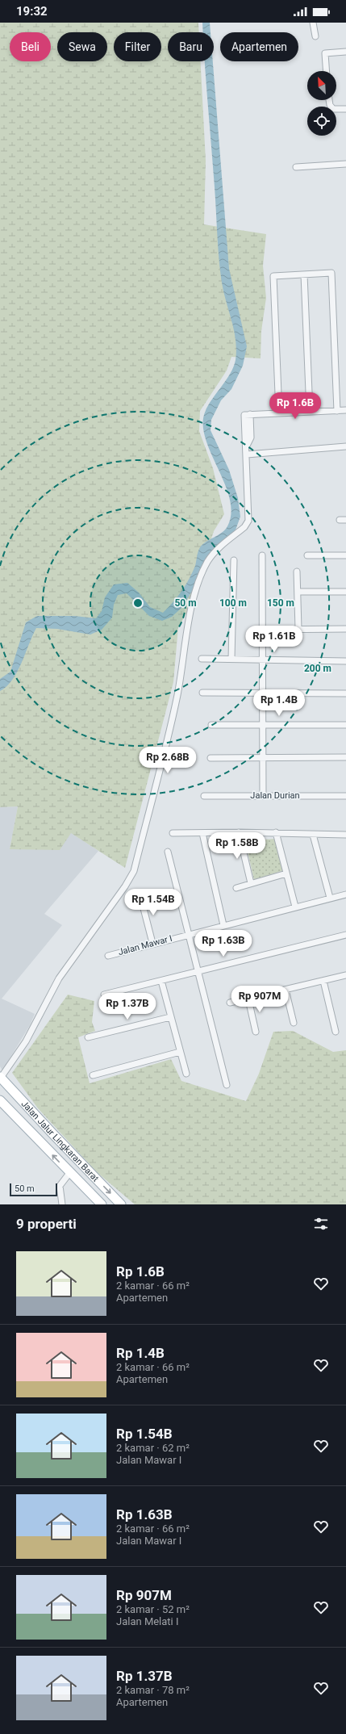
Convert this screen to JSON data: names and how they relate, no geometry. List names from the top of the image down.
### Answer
{
  "streets": {
    "main road": ["Jalan Jalur Lingkaran Barat"],
    "street": ["Jalan Durian", "Jalan Mawar I"]
  },
  "scale_bar": "50 m",
  "north": "top left",
  "page": {
    "status": "19:32",
    "chip": [
      "Beli",
      "Sewa",
      "Filter",
      "Baru",
      "Apartemen"
    ],
    "price": [
      "Rp 1.6B",
      "Rp 1.61B",
      "Rp 1.4B",
      "Rp 2.68B",
      "Rp 1.58B",
      "Rp 1.54B",
      "Rp 1.63B",
      "Rp 907M",
      "Rp 1.37B"
    ],
    "scale": "50 m",
    "heading": "9 properti",
    "list": [
      {
        "name": "Rp 1.6B",
        "note": "2 kamar · 66 m² · Apartemen"
      },
      {
        "name": "Rp 1.4B",
        "note": "2 kamar · 66 m² · Apartemen"
      },
      {
        "name": "Rp 1.54B",
        "note": "2 kamar · 62 m² · Jalan Mawar I"
      },
      {
        "name": "Rp 1.63B",
        "note": "2 kamar · 66 m² · Jalan Mawar I"
      },
      {
        "name": "Rp 907M",
        "note": "2 kamar · 52 m² · Jalan Melati I"
      },
      {
        "name": "Rp 1.37B",
        "note": "2 kamar · 78 m² · Apartemen"
      }
    ]
  },
  "rings": [
    "50 m",
    "100 m",
    "150 m",
    "200 m"
  ]
}
